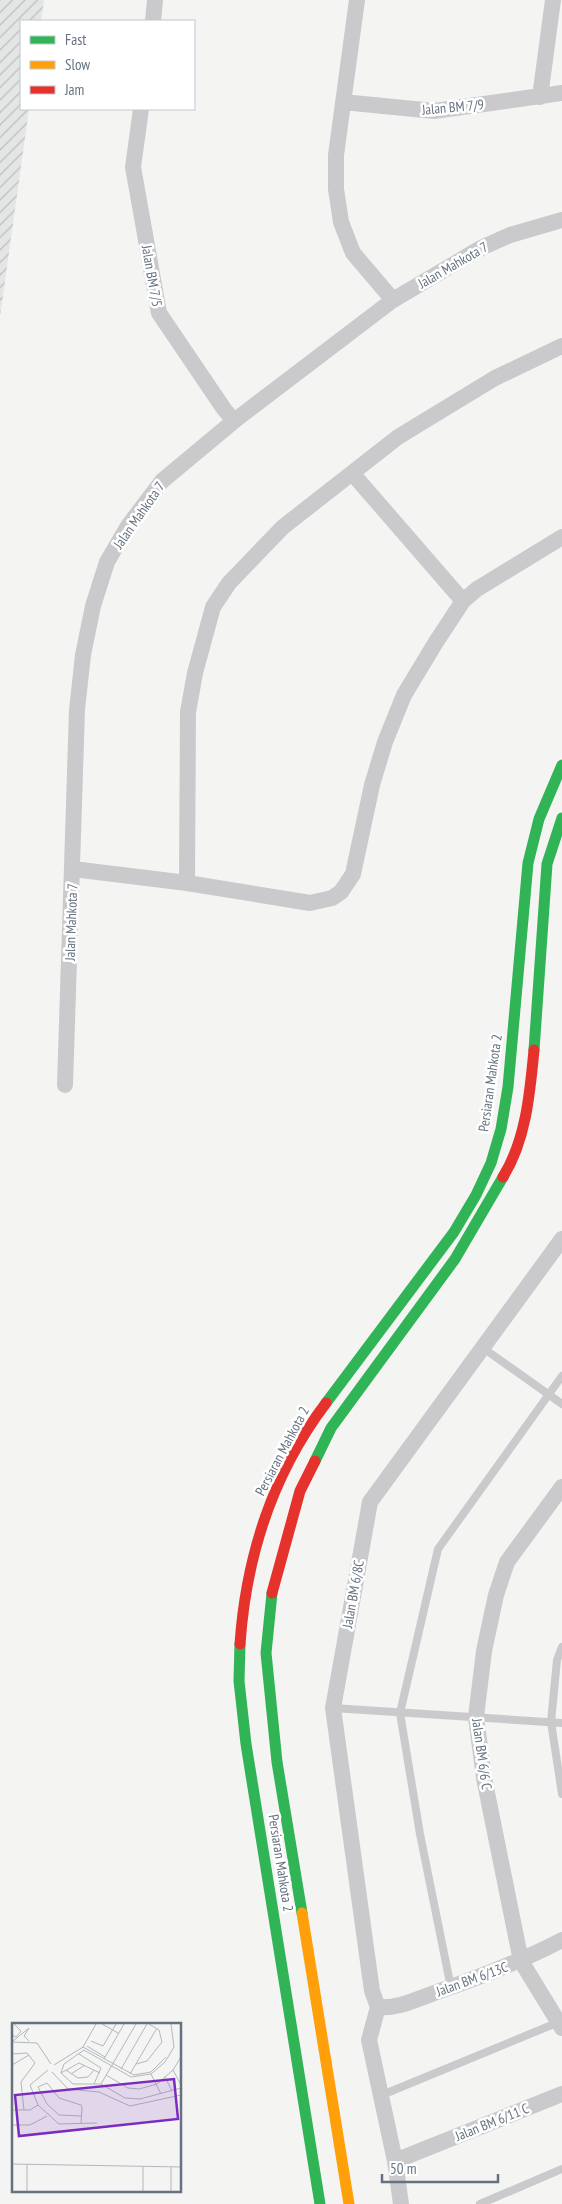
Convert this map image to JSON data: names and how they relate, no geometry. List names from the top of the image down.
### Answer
{
  "streets": {
    "main road": ["Persiaran Mahkota 2"],
    "street": [
      "Jalan BM 7/9",
      "Jalan Mahkota 7",
      "Jalan BM 7/5",
      "Jalan BM 6/8C",
      "Jalan BM 6/6 C",
      "Jalan BM 6/13C",
      "Jalan BM 6/11 C"
    ]
  },
  "crossings": [
    ["Jalan Mahkota 7", "Jalan BM 7/5"],
    ["Jalan BM 6/8C", "Jalan BM 6/13C"],
    ["Jalan BM 6/6 C", "Jalan BM 6/13C"]
  ],
  "legend": ["Fast", "Slow", "Jam"],
  "scale_bar": "50 m"
}
